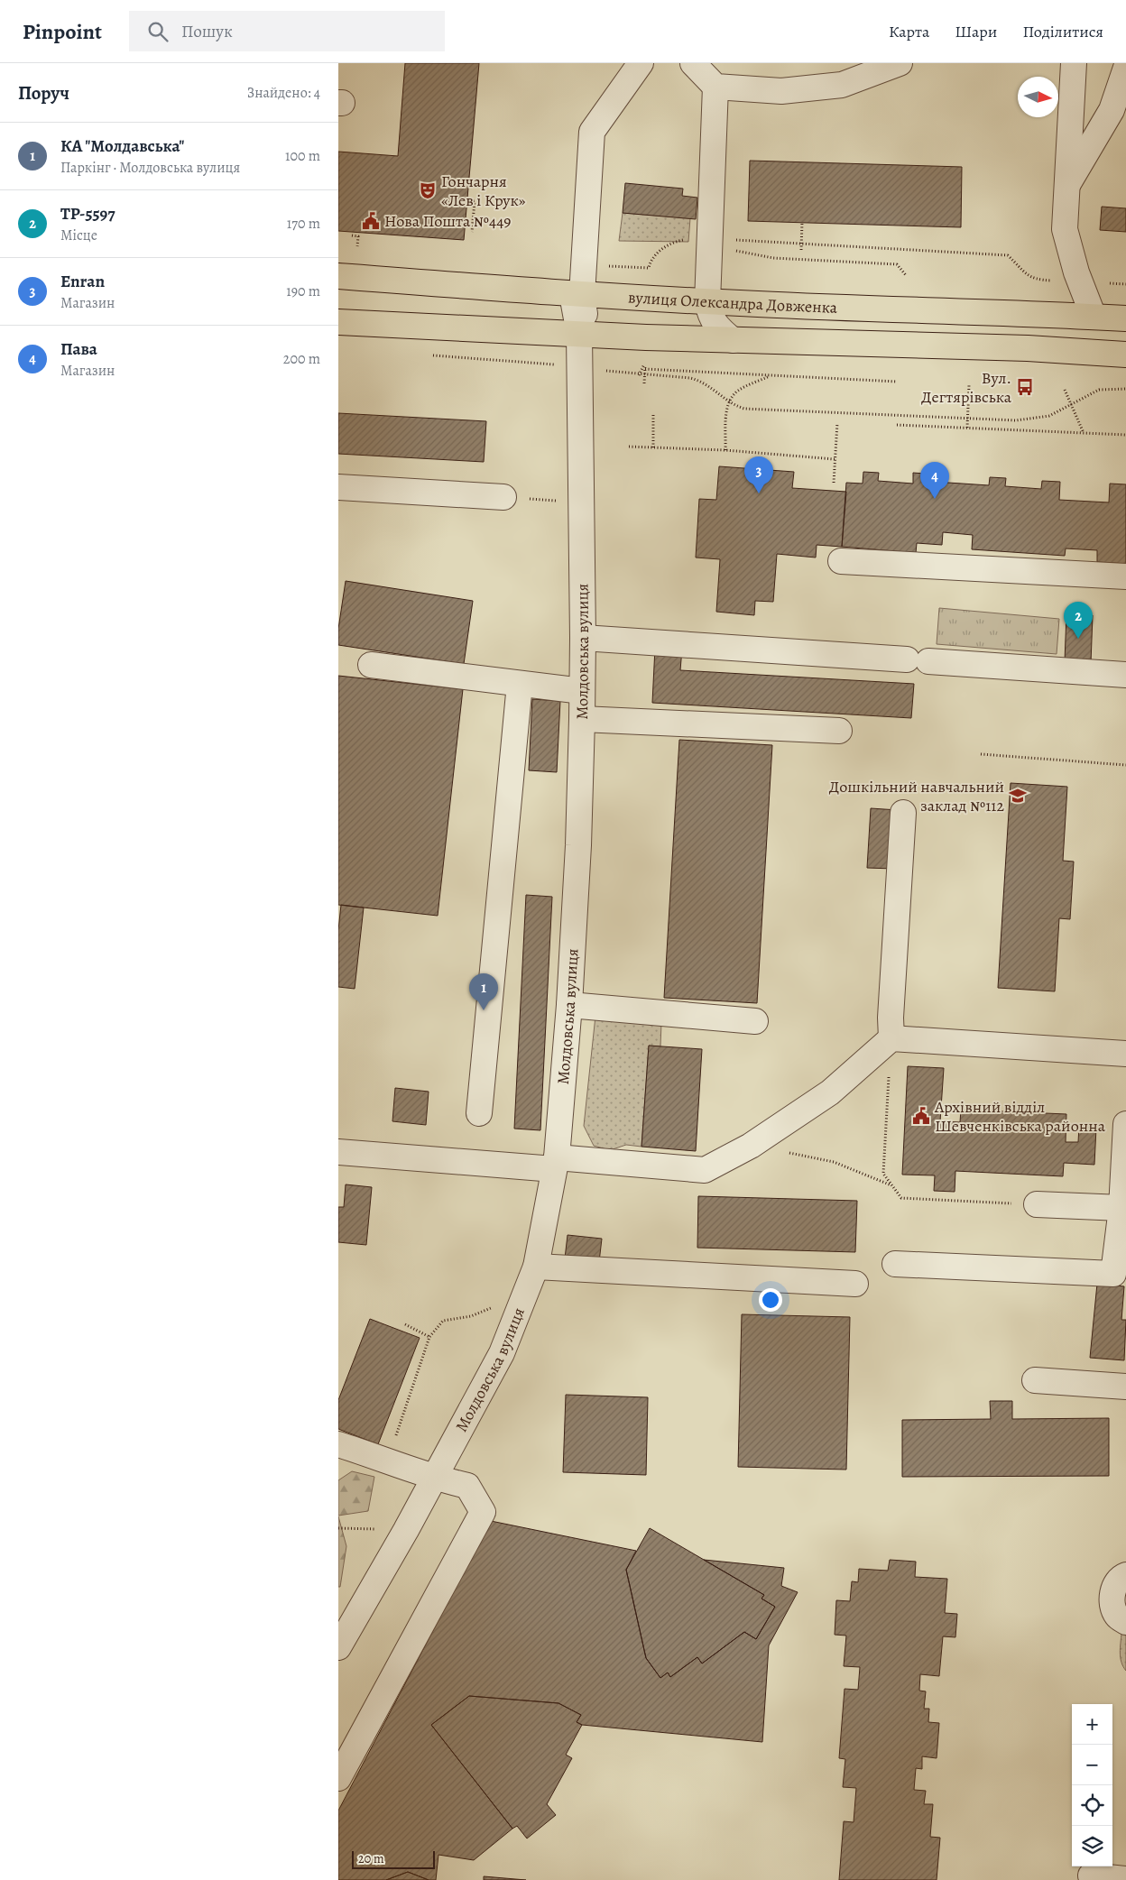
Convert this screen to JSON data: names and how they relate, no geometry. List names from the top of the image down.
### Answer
{
  "streets": {
    "main road": ["вулиця Олександра Довженка"],
    "street": ["Молдовська вулиця"]
  },
  "crossings": [
    ["вулиця Олександра Довженка", "Молдовська вулиця"]
  ],
  "places": {
    "theatre": ["Гончарня «Лев і Крук»"],
    "public building": ["Нова Пошта №449", "Архівний відділ Шевченківська районна"],
    "bus stop": ["Вул. Дегтярівська"],
    "school or university": ["Дошкільний навчальний заклад №112"]
  },
  "scale_bar": "20 m",
  "north": "right",
  "page": {
    "header": "Pinpoint",
    "search": "Пошук",
    "nav": ["Карта", "Шари", "Поділитися"],
    "heading": ["Поруч", "Знайдено: 4"],
    "list": [
      {
        "mark": "1",
        "name": "КА \"Молдавська\"",
        "note": "Паркінг · Молдовська вулиця",
        "value": "100 m"
      },
      {
        "mark": "2",
        "name": "ТР-5597",
        "note": "Місце",
        "value": "170 m"
      },
      {
        "mark": "3",
        "name": "Enran",
        "note": "Магазин",
        "value": "190 m"
      },
      {
        "mark": "4",
        "name": "Пава",
        "note": "Магазин",
        "value": "200 m"
      }
    ],
    "pins": [
      "3",
      "4",
      "2",
      "1"
    ],
    "map_buttons": ["+", "−"],
    "scale": "20 m"
  }
}
